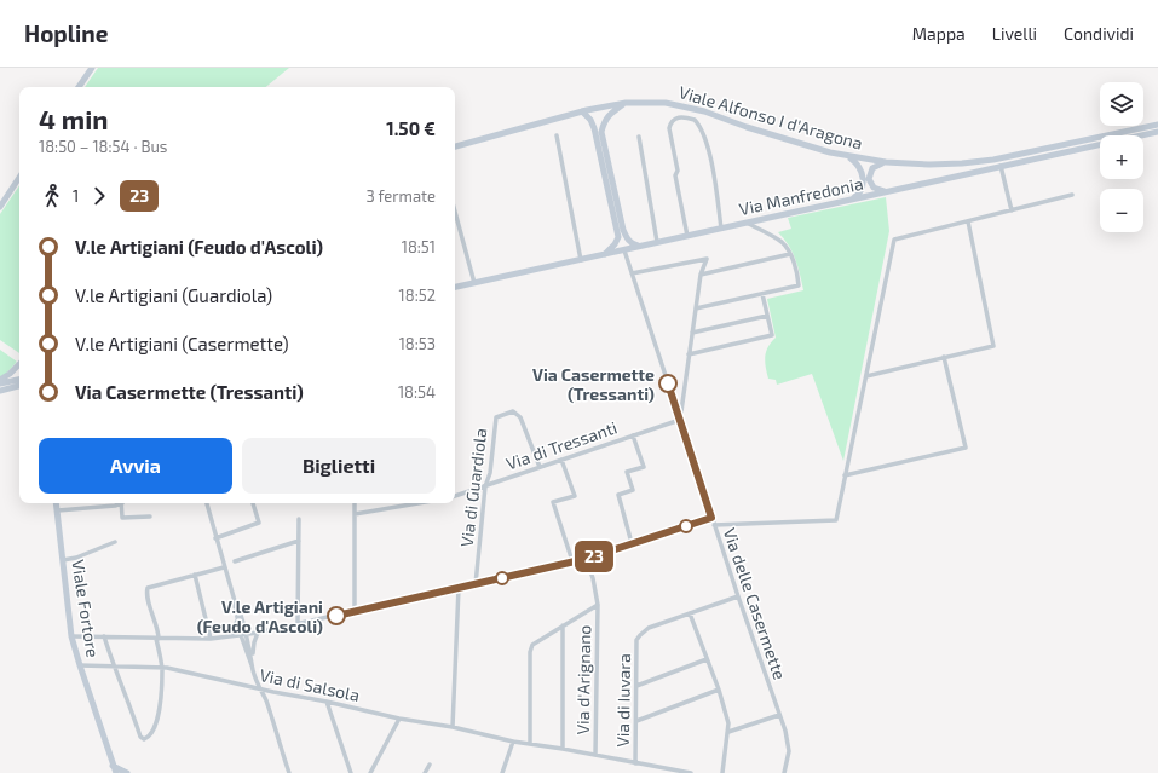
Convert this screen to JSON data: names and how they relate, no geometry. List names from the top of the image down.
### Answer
{
  "streets": {
    "main road": ["Viale Alfonso I d'Aragona", "Via Manfredonia", "Viale Fortore"],
    "street": [
      "Via di Tressanti",
      "Via di Guardiola",
      "Via delle Casermette",
      "Via d'Arignano",
      "Via di Salsola",
      "Via di Iuvara"
    ]
  },
  "crossings": [
    ["Via Manfredonia", "Via delle Casermette"],
    ["Via di Tressanti", "Via di Guardiola"],
    ["Via di Tressanti", "Via delle Casermette"],
    ["Via delle Casermette", "Via di Iuvara"],
    ["Viale Fortore", "Via di Salsola"],
    ["Via d'Arignano", "Via di Salsola"],
    ["Via di Salsola", "Via di Iuvara"]
  ],
  "places": ["Via Casermette (Tressanti)", "V.le Artigiani (Feudo d'Ascoli)"],
  "lines": ["bus line 23"],
  "page": {
    "header": "Hopline",
    "nav": ["Mappa", "Livelli", "Condividi"],
    "on_map": "23",
    "map_buttons": ["+", "−"],
    "heading": ["4 min", "18:50 – 18:54 · Bus", "1.50 €"],
    "legs": ["1", "23", "3 fermate"],
    "list": [
      {
        "name": "V.le Artigiani (Feudo d'Ascoli)",
        "value": "18:51"
      },
      {
        "name": "V.le Artigiani (Guardiola)",
        "value": "18:52"
      },
      {
        "name": "V.le Artigiani (Casermette)",
        "value": "18:53"
      },
      {
        "name": "Via Casermette (Tressanti)",
        "value": "18:54"
      }
    ],
    "buttons": ["Avvia", "Biglietti"]
  }
}
